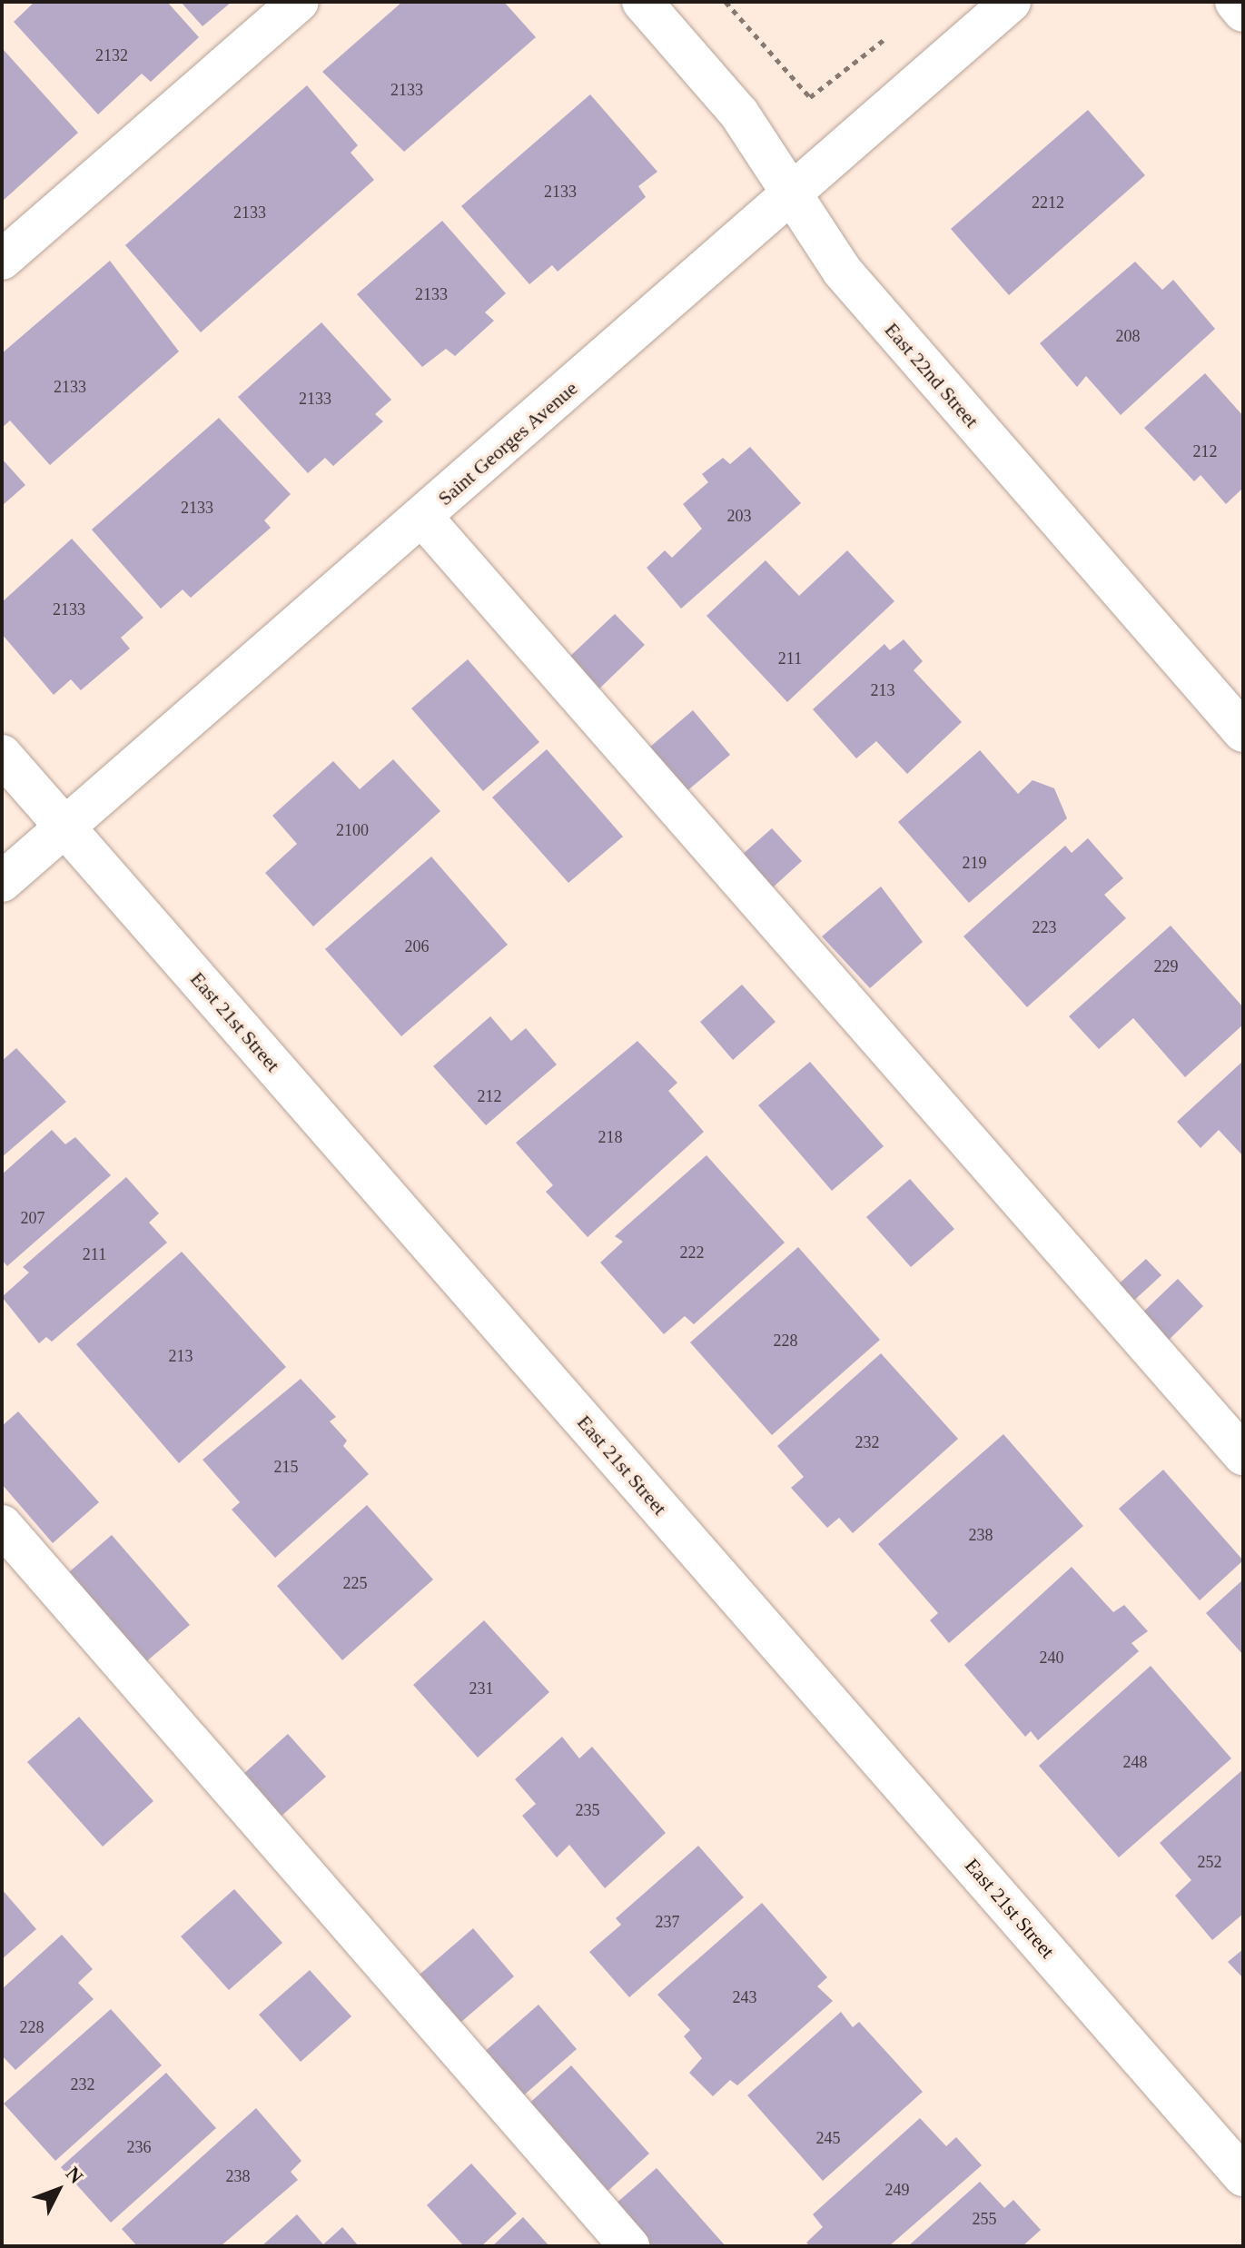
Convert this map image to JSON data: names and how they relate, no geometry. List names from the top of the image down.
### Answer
{
  "streets": {
    "street": ["East 22nd Street", "Saint Georges Avenue", "East 21st Street"]
  },
  "crossings": [
    ["East 22nd Street", "Saint Georges Avenue"],
    ["Saint Georges Avenue", "East 21st Street"]
  ],
  "house_numbers": [
    "2132",
    "2133",
    "2133",
    "2212",
    "2133",
    "2133",
    "208",
    "2133",
    "2133",
    "212",
    "2133",
    "203",
    "2133",
    "211",
    "213",
    "2100",
    "219",
    "223",
    "206",
    "229",
    "212",
    "218",
    "207",
    "222",
    "211",
    "228",
    "213",
    "232",
    "215",
    "238",
    "225",
    "240",
    "231",
    "248",
    "235",
    "252",
    "237",
    "243",
    "228",
    "232",
    "245",
    "236",
    "238",
    "249",
    "255"
  ],
  "north": "top right"
}
